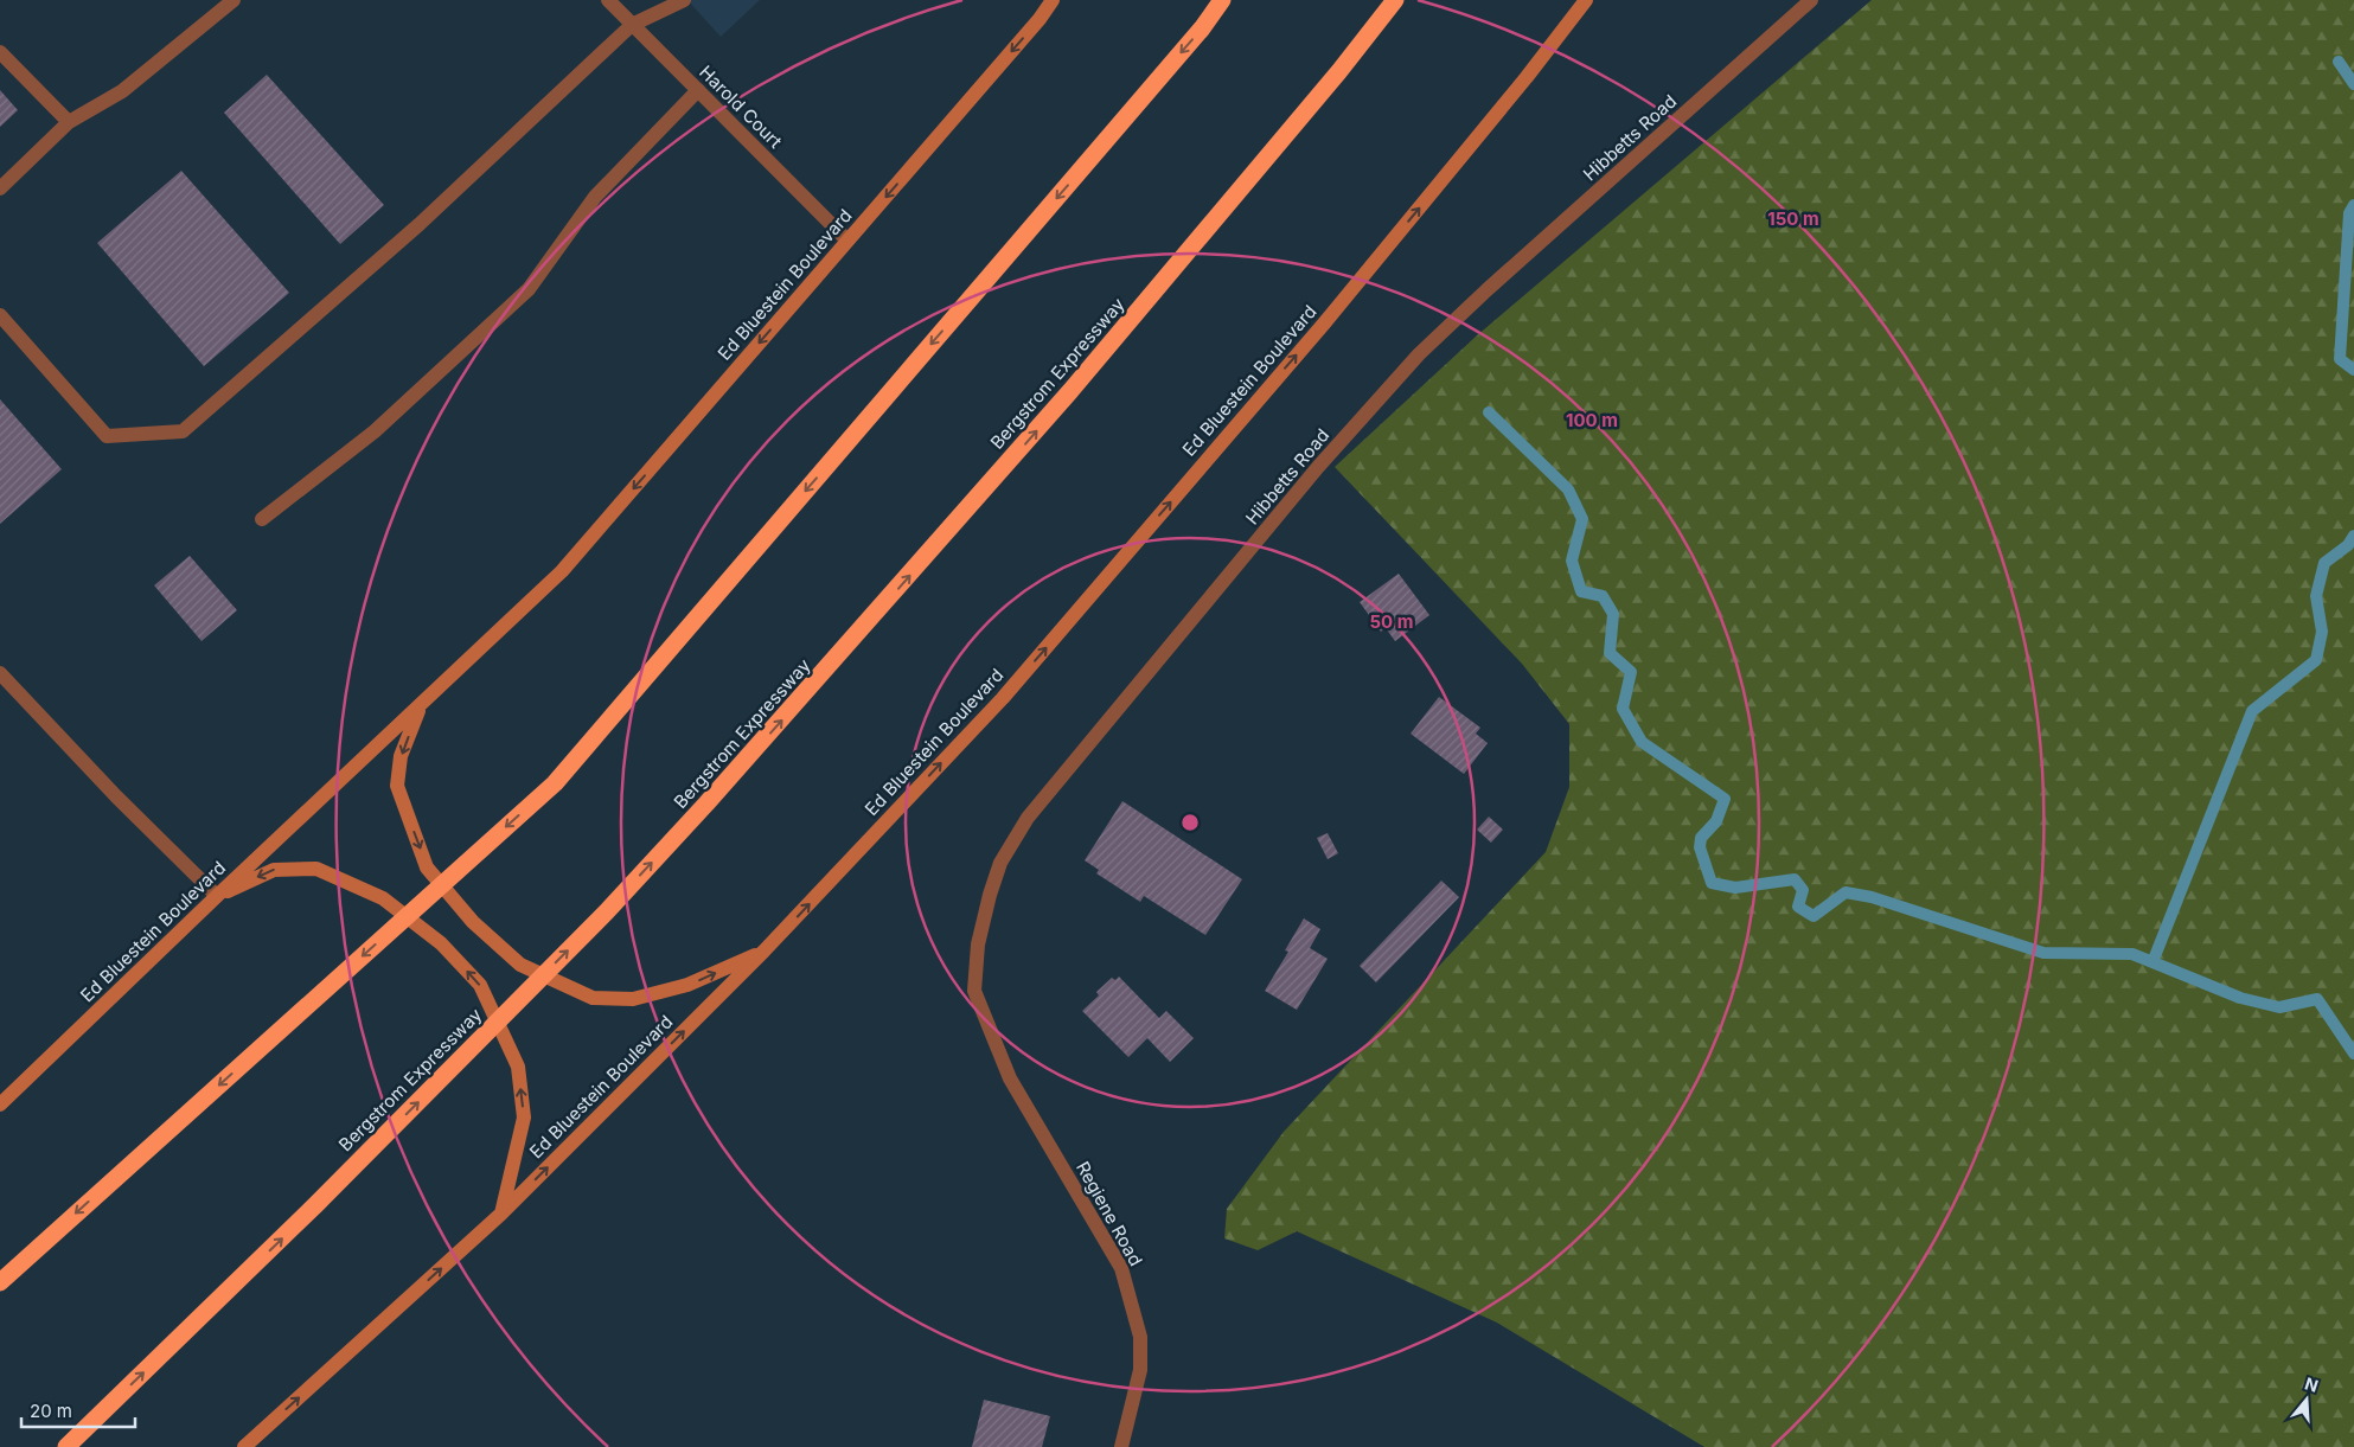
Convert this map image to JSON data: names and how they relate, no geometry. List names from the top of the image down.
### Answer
{
  "streets": {
    "highway": ["Bergstrom Expressway"],
    "main road": ["Ed Bluestein Boulevard"],
    "street": ["Harold Court", "Hibbetts Road", "Regiene Road"]
  },
  "crossings": [
    ["Harold Court", "Ed Bluestein Boulevard"],
    ["Hibbetts Road", "Regiene Road"]
  ],
  "scale_bar": "20 m",
  "north": "top",
  "rings": ["150 m", "100 m", "50 m"]
}
